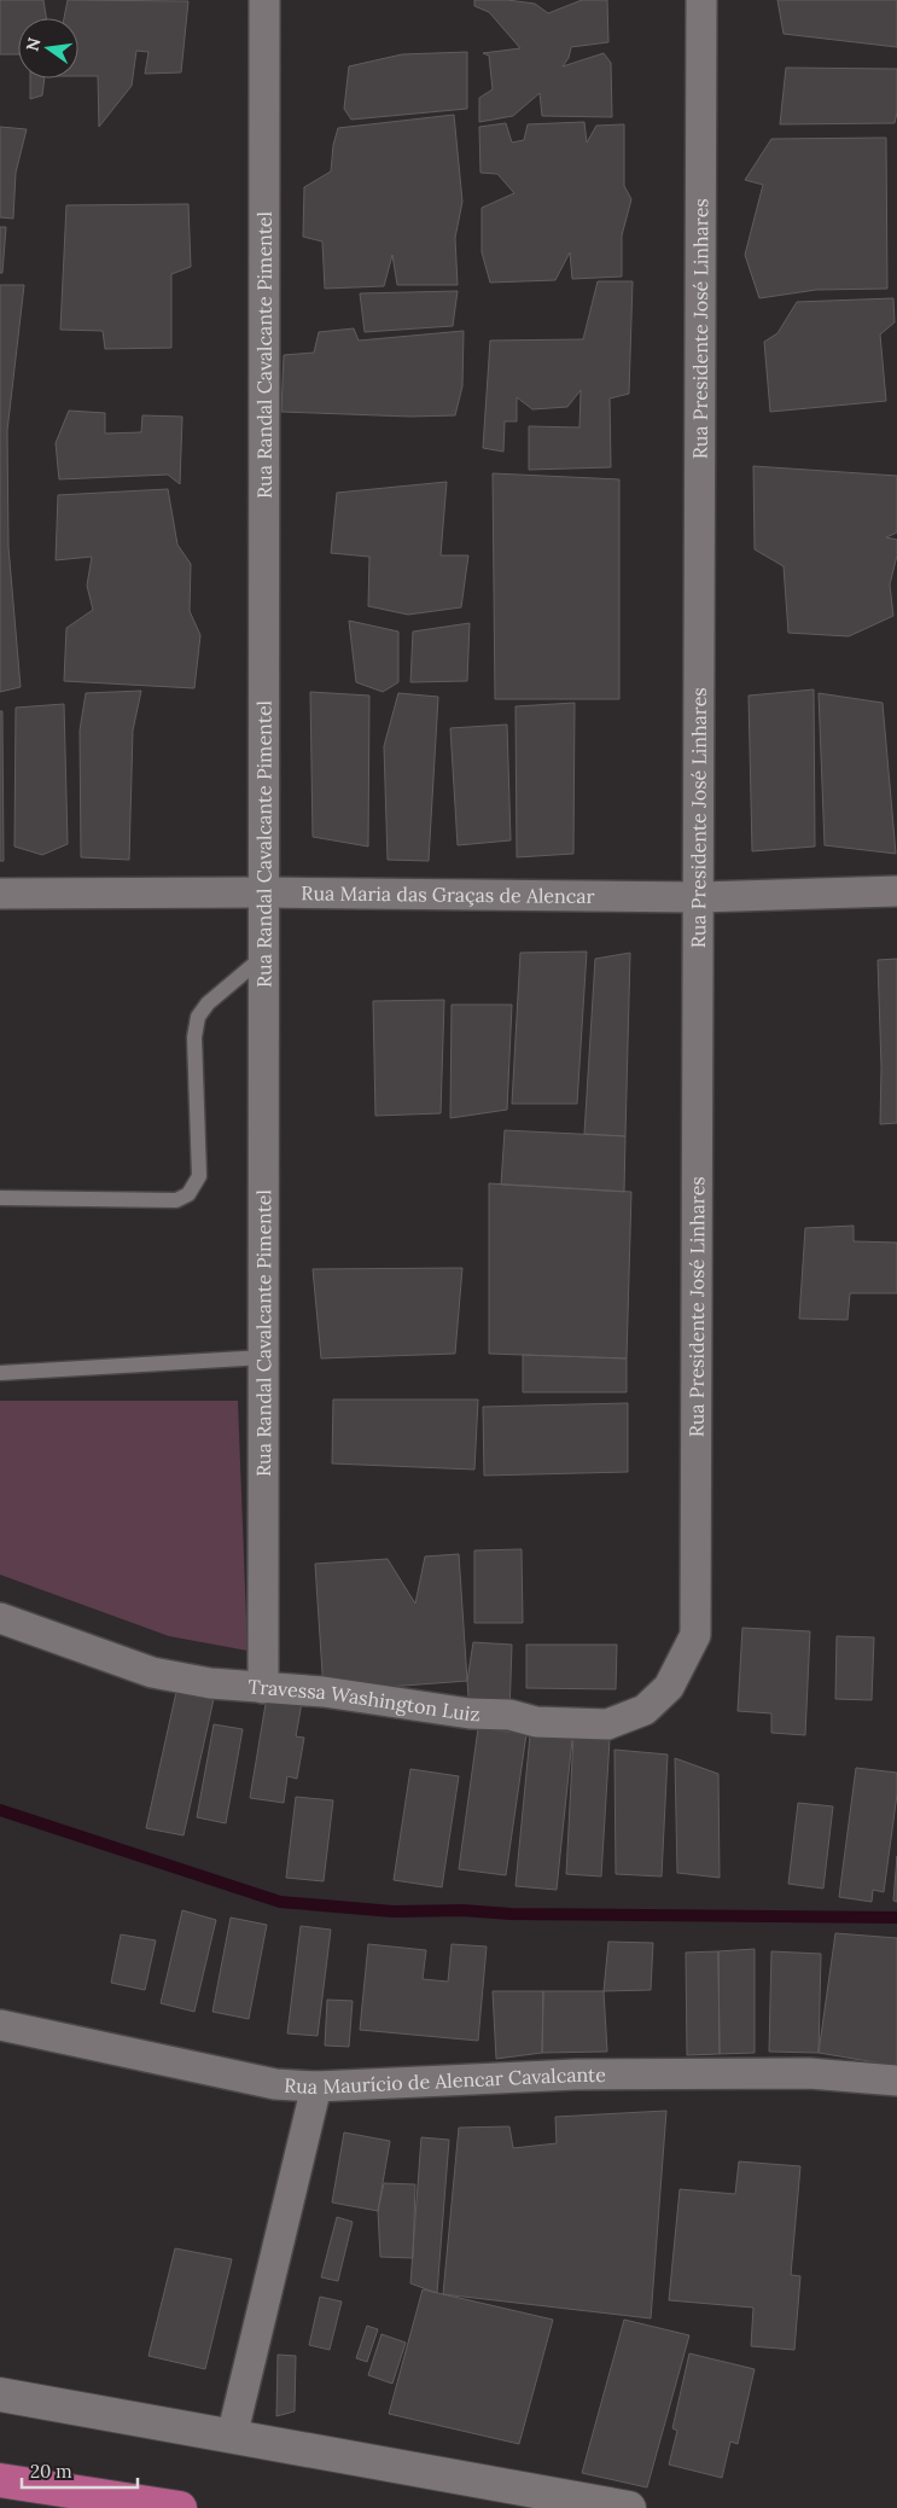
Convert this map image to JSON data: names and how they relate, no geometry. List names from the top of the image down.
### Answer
{
  "streets": {
    "street": [
      "Rua Presidente José Linhares",
      "Rua Randal Cavalcante Pimentel",
      "Rua Maria das Graças de Alencar",
      "Travessa Washington Luiz",
      "Rua Maurício de Alencar Cavalcante"
    ]
  },
  "crossings": [
    ["Rua Presidente José Linhares", "Rua Maria das Graças de Alencar"],
    ["Rua Presidente José Linhares", "Travessa Washington Luiz"],
    ["Rua Randal Cavalcante Pimentel", "Rua Maria das Graças de Alencar"],
    ["Rua Randal Cavalcante Pimentel", "Travessa Washington Luiz"]
  ],
  "scale_bar": "20 m",
  "north": "left"
}
